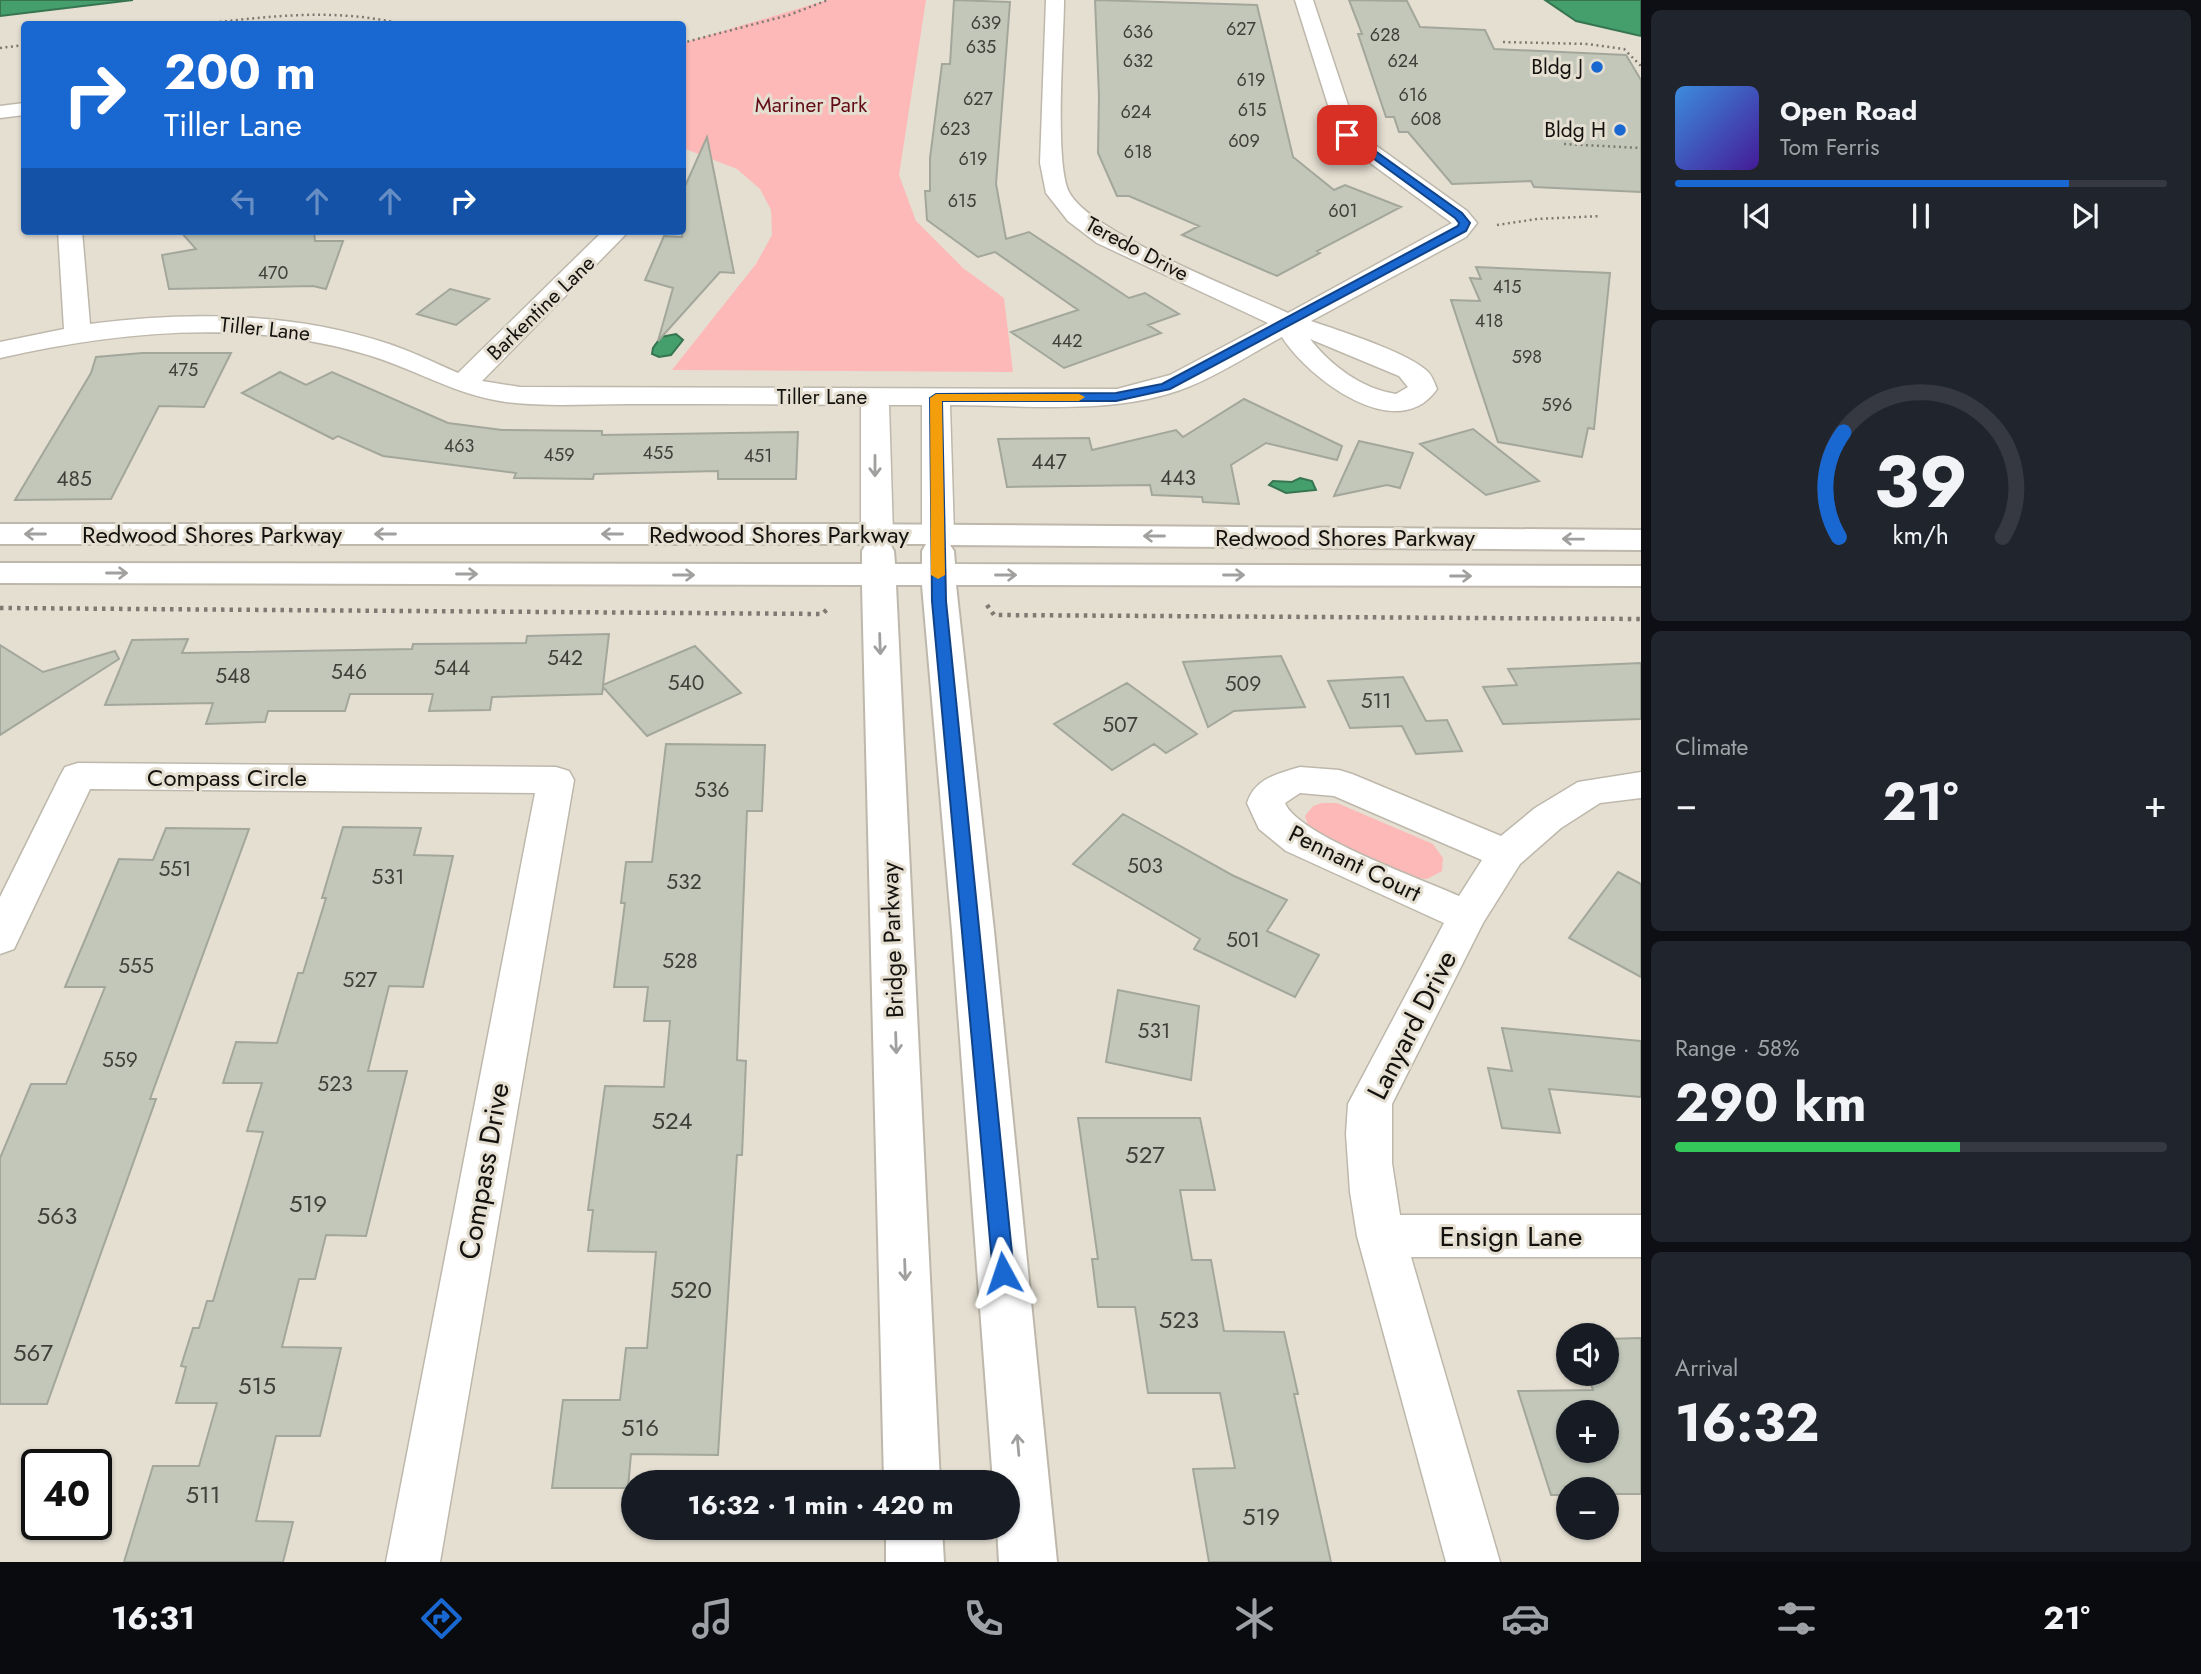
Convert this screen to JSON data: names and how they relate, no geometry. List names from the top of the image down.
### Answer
{
  "streets": {
    "main road": ["Redwood Shores Parkway", "Bridge Parkway"],
    "street": [
      "Teredo Drive",
      "Barkentine Lane",
      "Tiller Lane",
      "Compass Circle",
      "Pennant Court",
      "Lanyard Drive",
      "Compass Drive",
      "Ensign Lane"
    ]
  },
  "crossings": [
    ["Teredo Drive", "Tiller Lane"],
    ["Barkentine Lane", "Tiller Lane"],
    ["Tiller Lane", "Bridge Parkway"],
    ["Redwood Shores Parkway", "Bridge Parkway"],
    ["Compass Circle", "Compass Drive"],
    ["Pennant Court", "Lanyard Drive"],
    ["Lanyard Drive", "Ensign Lane"]
  ],
  "one_way": ["Bridge Parkway"],
  "parks": ["Mariner Park"],
  "places": ["Bldg J", "Bldg H"],
  "house_numbers": [
    "639",
    "627",
    "636",
    "628",
    "635",
    "632",
    "624",
    "619",
    "616",
    "627",
    "615",
    "624",
    "608",
    "623",
    "609",
    "618",
    "619",
    "615",
    "601",
    "470",
    "415",
    "418",
    "442",
    "598",
    "475",
    "596",
    "463",
    "455",
    "459",
    "451",
    "447",
    "443",
    "485",
    "542",
    "544",
    "546",
    "548",
    "540",
    "509",
    "511",
    "507",
    "536",
    "503",
    "551",
    "531",
    "532",
    "501",
    "528",
    "555",
    "527",
    "531",
    "559",
    "523",
    "524",
    "527",
    "519",
    "563",
    "520",
    "523",
    "567",
    "515",
    "516",
    "511",
    "519"
  ],
  "page": {
    "turn": ["200 m", "Tiller Lane"],
    "song": ["Open Road", "Tom Ferris"],
    "tile": [
      "Climate",
      ["Range · 58%", "290 km"],
      ["Arrival", "16:32"]
    ],
    "heat": ["−", "21°", "+"],
    "map_buttons": ["+", "−"],
    "limit": "40",
    "trip": "16:32 · 1 min · 420 m",
    "tabs": ["16:31", "21°"],
    "gauge": ["39", "km/h"]
  }
}
